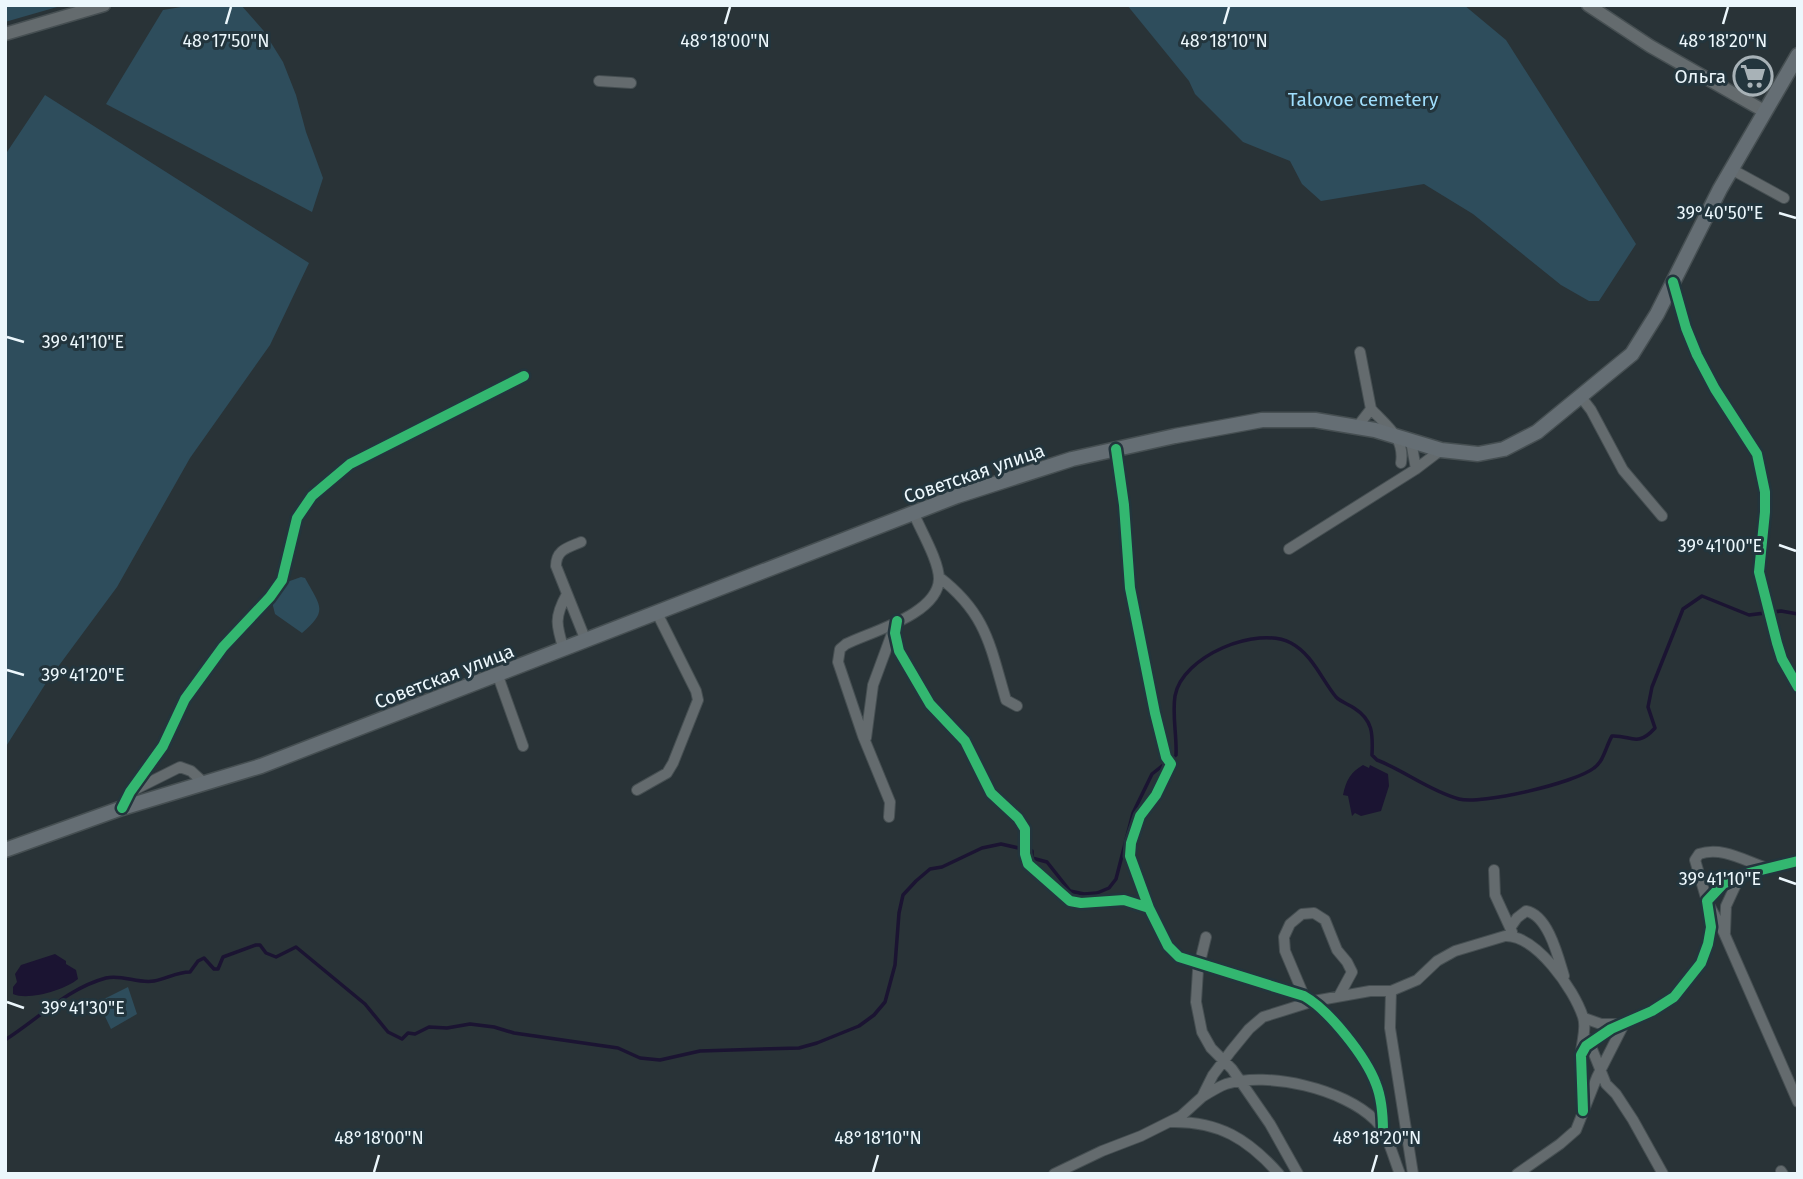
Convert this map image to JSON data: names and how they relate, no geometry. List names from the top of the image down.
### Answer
{
  "streets": {
    "main road": ["Советская улица"]
  },
  "parks": ["Talovoe cemetery"],
  "places": {
    "supermarket": ["Ольга"]
  },
  "coordinates": [
    "48°17'50\"N",
    "48°18'00\"N",
    "48°18'10\"N",
    "48°18'20\"N",
    "39°40'50\"E",
    "39°41'10\"E",
    "39°41'00\"E",
    "39°41'20\"E",
    "39°41'30\"E"
  ]
}
